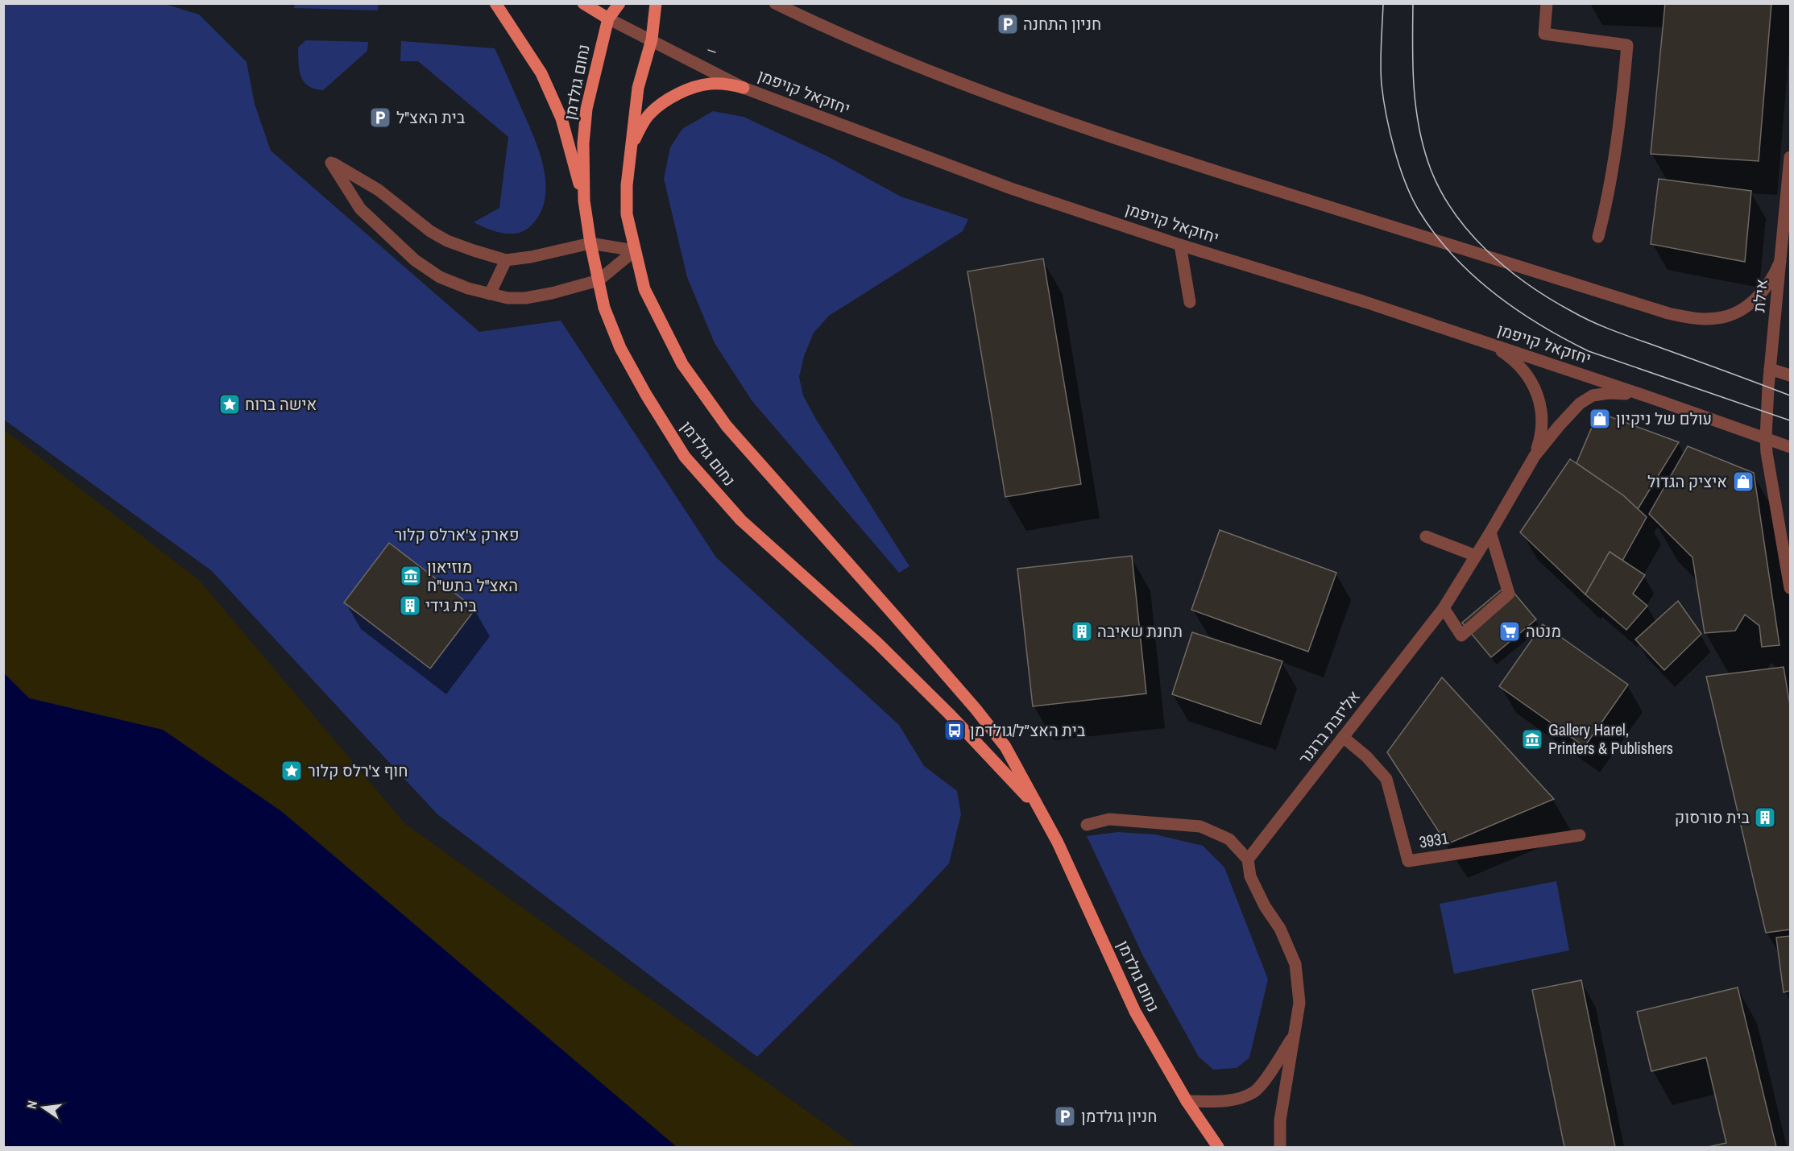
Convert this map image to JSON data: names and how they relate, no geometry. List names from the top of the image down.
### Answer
{
  "streets": {
    "main road": ["נחום גולדמן", "יחזקאל קויפמן"],
    "street": ["אילת", "אליזבת ברגנר", "3931"]
  },
  "crossings": [
    ["נחום גולדמן", "יחזקאל קויפמן"],
    ["יחזקאל קויפמן", "אילת"],
    ["יחזקאל קויפמן", "אליזבת ברגנר"],
    ["אליזבת ברגנר", "3931"]
  ],
  "parks": ["פארק צ'ארלס קלור"],
  "places": {
    "parking": ["חניון התחנה", "בית האצ\"ל", "חניון גולדמן"],
    "place": ["אישה ברוח", "חוף צ'רלס קלור"],
    "shop": ["עולם של ניקיון", "איציק הגדול"],
    "museum": ["מוזיאון האצ\"ל בתש\"ח", "Gallery Harel, Printers & Publishers"],
    "building": ["בית גידי", "תחנת שאיבה", "בית סורסוק"],
    "supermarket": ["מנטה"],
    "bus stop": ["בית האצ״ל/גולדמן"]
  },
  "north": "left"
}
